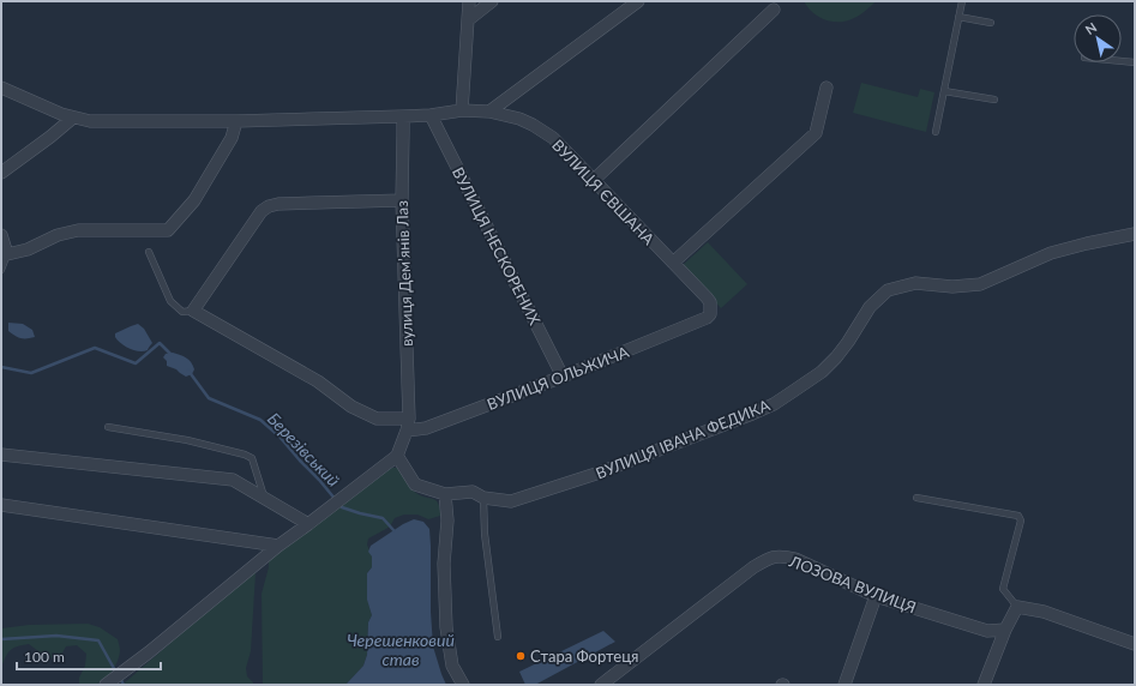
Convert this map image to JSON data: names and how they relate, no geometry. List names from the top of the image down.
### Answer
{
  "streets": {
    "street": [
      "ВУЛИЦЯ ЄВШАНА",
      "ВУЛИЦЯ НЕСКОРЕНИХ",
      "вулиця Демʼянів Лаз",
      "ВУЛИЦЯ ОЛЬЖИЧА",
      "ВУЛИЦЯ ІВАНА ФЕДИКА",
      "ЛОЗОВА ВУЛИЦЯ"
    ]
  },
  "crossings": [
    ["ВУЛИЦЯ ЄВШАНА", "ВУЛИЦЯ НЕСКОРЕНИХ"],
    ["ВУЛИЦЯ ЄВШАНА", "вулиця Демʼянів Лаз"],
    ["ВУЛИЦЯ ЄВШАНА", "ВУЛИЦЯ ОЛЬЖИЧА"],
    ["ВУЛИЦЯ НЕСКОРЕНИХ", "ВУЛИЦЯ ОЛЬЖИЧА"],
    ["вулиця Демʼянів Лаз", "ВУЛИЦЯ ОЛЬЖИЧА"]
  ],
  "water": ["Березівський", "Черешенковий став"],
  "places": ["Стара Фортеця"],
  "scale_bar": "100 m",
  "north": "top left"
}
